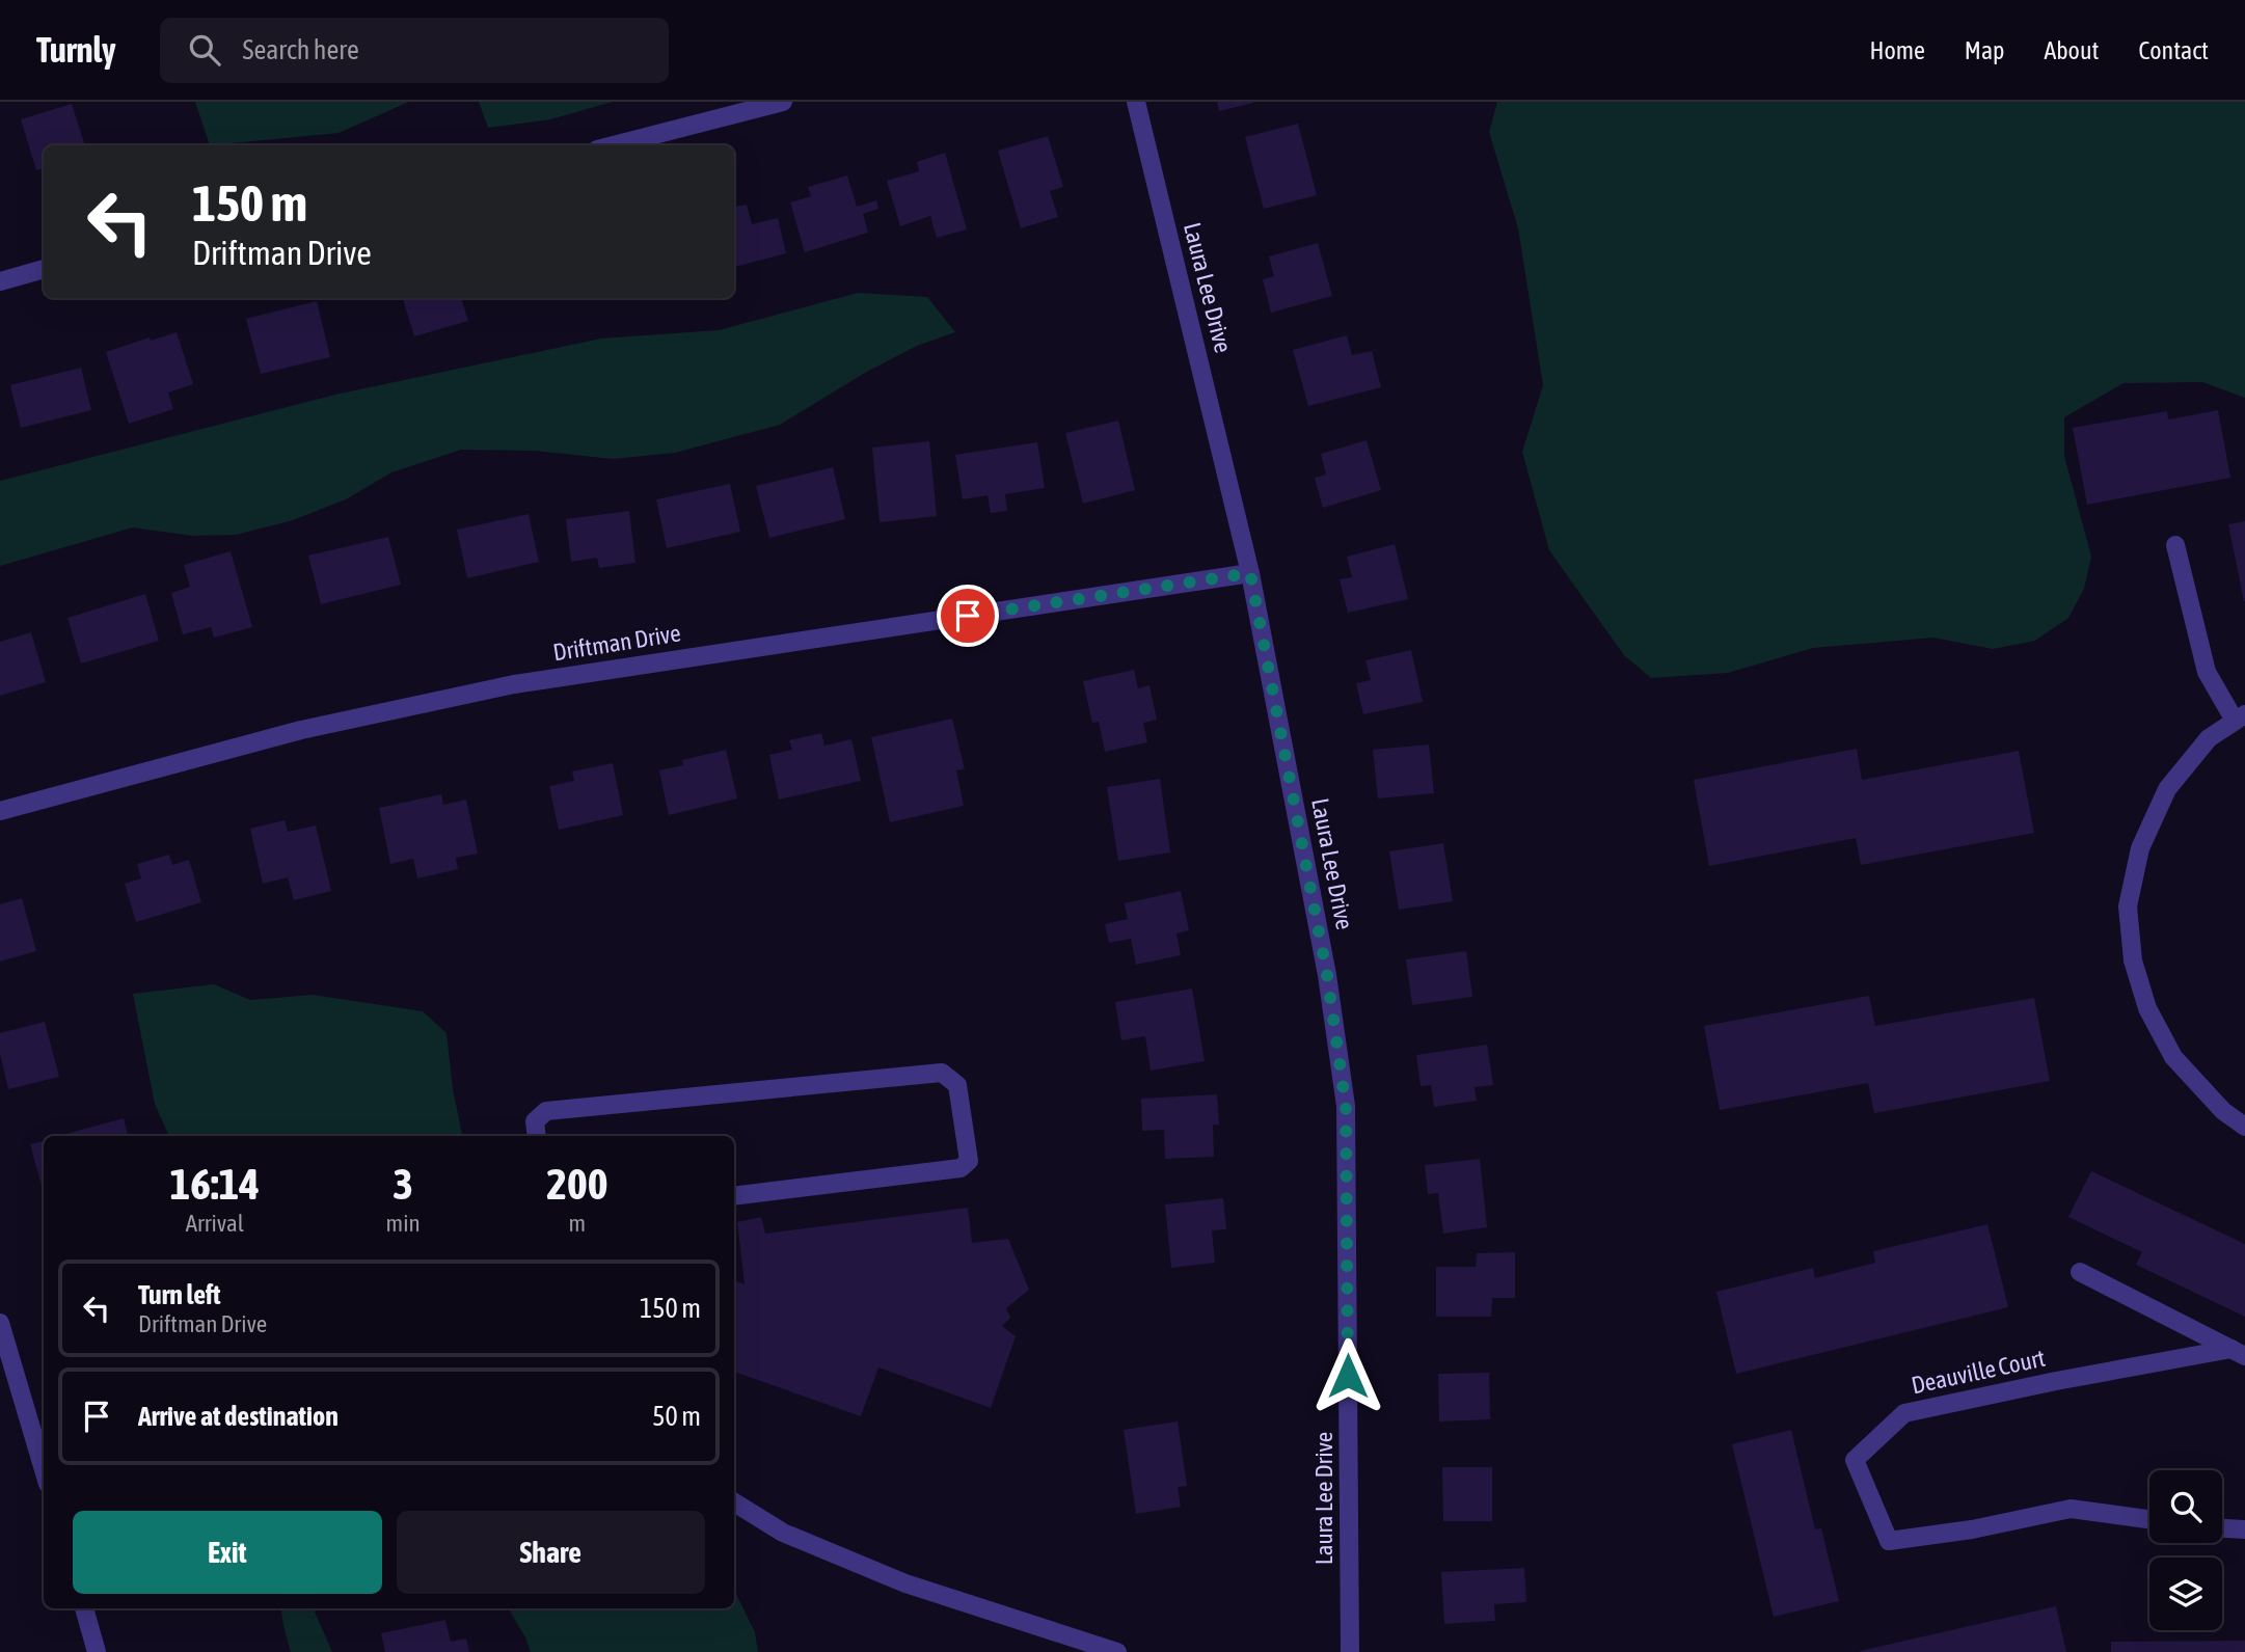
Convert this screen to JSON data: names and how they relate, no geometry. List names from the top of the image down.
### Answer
{
  "streets": {
    "street": ["Laura Lee Drive", "Driftman Drive", "Deauville Court"]
  },
  "crossings": [
    ["Laura Lee Drive", "Driftman Drive"]
  ],
  "page": {
    "header": "Turnly",
    "search": "Search here",
    "nav": [
      "Home",
      "Map",
      "About",
      "Contact"
    ],
    "turn": ["150 m", "Driftman Drive"],
    "eta": [
      "16:14",
      "Arrival",
      "3",
      "min",
      "200",
      "m"
    ],
    "list": [
      {
        "name": "Turn left",
        "note": "Driftman Drive",
        "value": "150 m"
      },
      {
        "name": "Arrive at destination",
        "value": "50 m"
      }
    ],
    "buttons": ["Exit", "Share"]
  }
}
